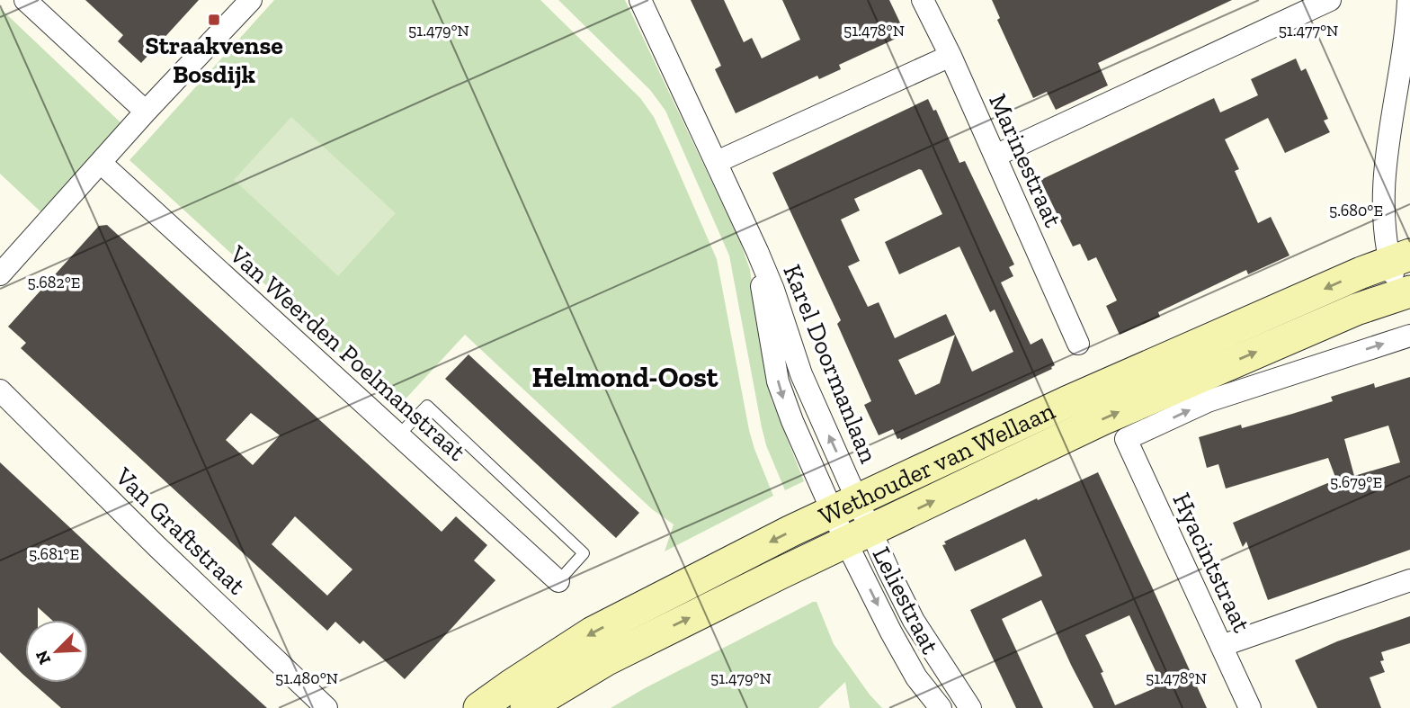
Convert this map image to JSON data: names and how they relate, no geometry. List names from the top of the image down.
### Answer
{
  "streets": {
    "main road": ["Wethouder van Wellaan"],
    "street": [
      "Marinestraat",
      "Van Weerden Poelmanstraat",
      "Karel Doormanlaan",
      "Van Graftstraat",
      "Hyacintstraat",
      "Leliestraat"
    ]
  },
  "crossings": [
    ["Karel Doormanlaan", "Wethouder van Wellaan"],
    ["Karel Doormanlaan", "Leliestraat"],
    ["Wethouder van Wellaan", "Leliestraat"]
  ],
  "districts": ["Helmond-Oost"],
  "places": {
    "transit": ["Straakvense Bosdijk"]
  },
  "north": "bottom left",
  "coordinates": [
    "51.477°N",
    "51.479°N",
    "51.478°N",
    "5.680°E",
    "5.682°E",
    "5.679°E",
    "5.681°E",
    "51.480°N"
  ]
}
